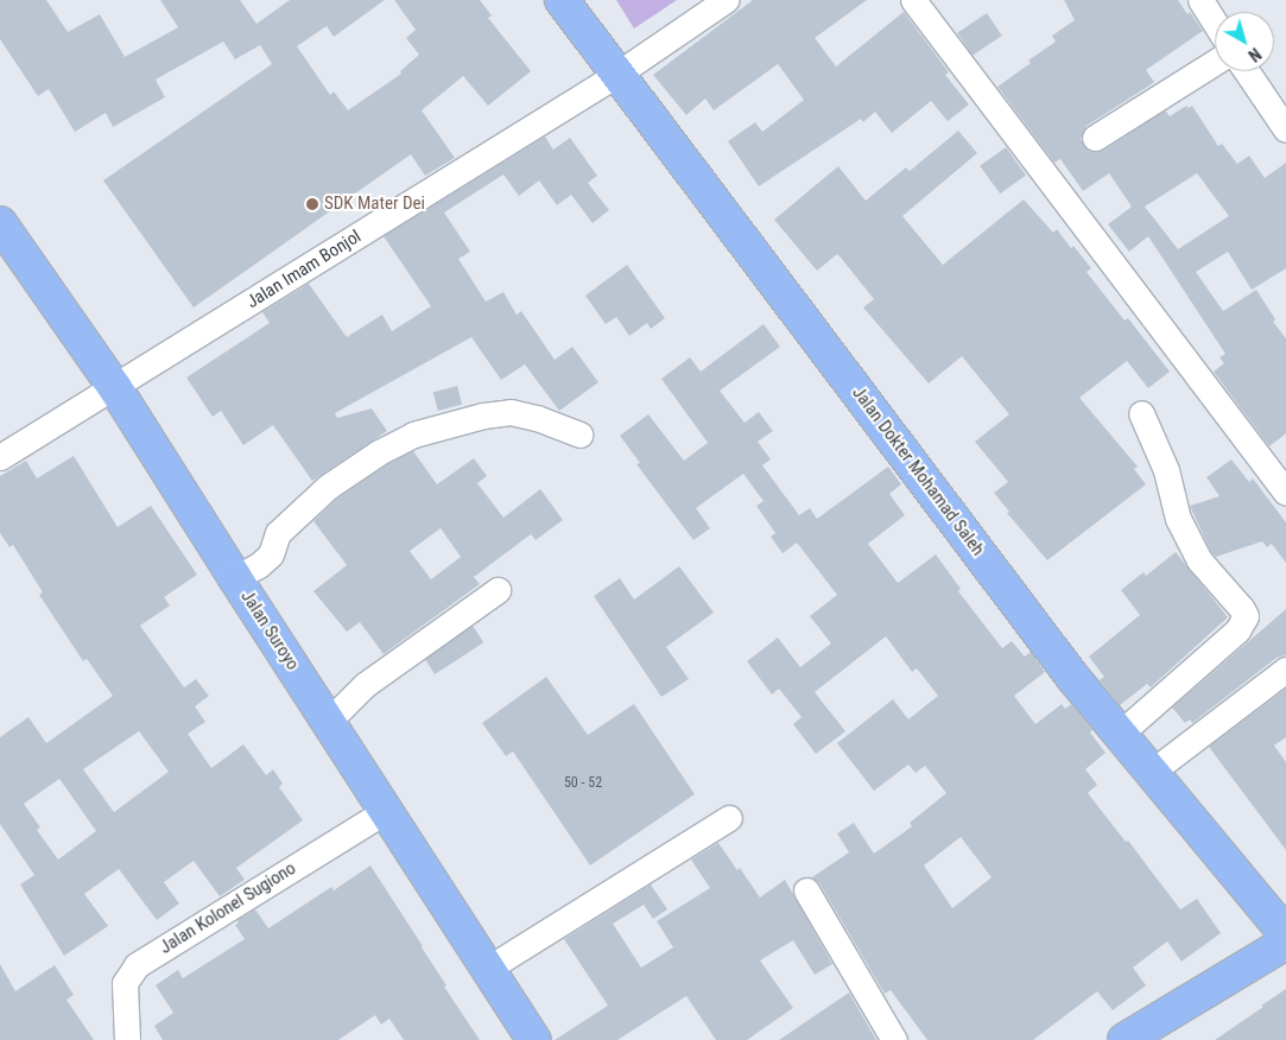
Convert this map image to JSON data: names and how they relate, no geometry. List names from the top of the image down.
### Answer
{
  "streets": {
    "main road": ["Jalan Dokter Mohamad Saleh", "Jalan Suroyo"],
    "street": ["Jalan Imam Bonjol", "Jalan Kolonel Sugiono"]
  },
  "crossings": [
    ["Jalan Imam Bonjol", "Jalan Dokter Mohamad Saleh"],
    ["Jalan Imam Bonjol", "Jalan Suroyo"],
    ["Jalan Suroyo", "Jalan Kolonel Sugiono"]
  ],
  "places": ["SDK Mater Dei"],
  "house_numbers": ["50 - 52"],
  "north": "bottom right"
}
